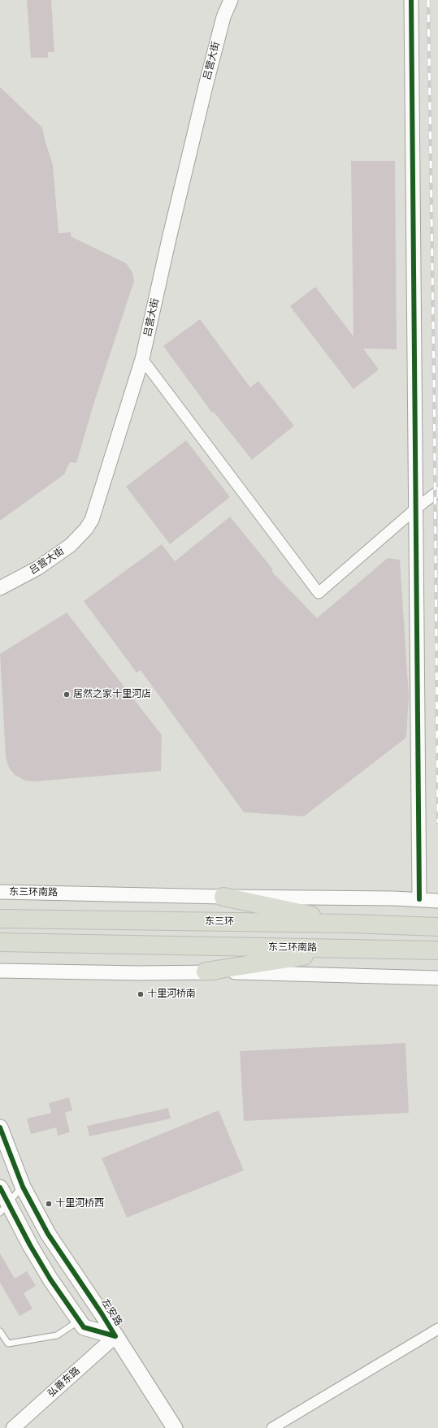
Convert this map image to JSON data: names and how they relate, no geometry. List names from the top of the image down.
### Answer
{
  "streets": {
    "highway": ["东三环南路", "东三环"],
    "main road": ["左安路"],
    "street": ["吕营大街", "弘善东路"]
  },
  "crossings": [
    ["左安路", "弘善东路"]
  ],
  "places": ["居然之家十里河店", "十里河桥南", "十里河桥西"]
}
